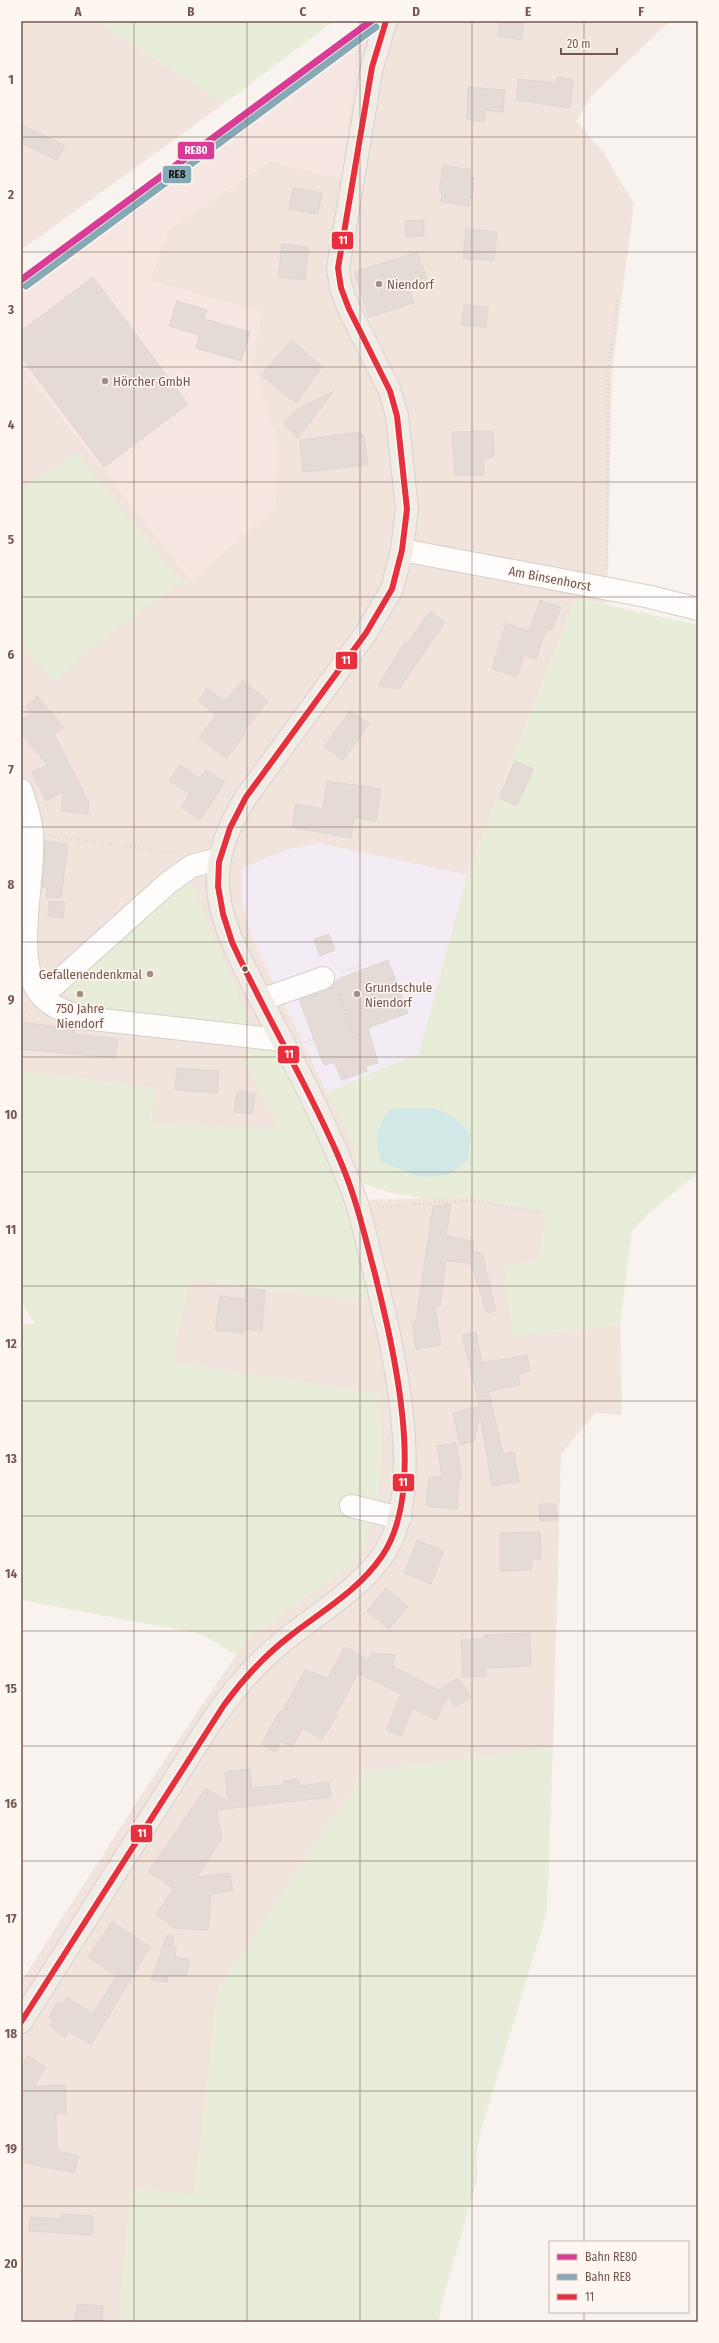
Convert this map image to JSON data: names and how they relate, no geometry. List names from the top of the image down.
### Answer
{
  "streets": {
    "street": ["Am Binsenhorst"]
  },
  "places": [
    "Niendorf",
    "Hörcher GmbH",
    "Gefallenendenkmal",
    "750 Jahre Niendorf",
    "Grundschule Niendorf"
  ],
  "lines": ["rail line RE80", "transit line 11", "rail line RE8"],
  "legend": ["Bahn RE80", "Bahn RE8", "11"],
  "scale_bar": "20 m",
  "grid": {
    "columns": [
      "A",
      "B",
      "C",
      "D",
      "E",
      "F"
    ],
    "rows": [
      "1",
      "2",
      "3",
      "4",
      "5",
      "6",
      "7",
      "8",
      "9",
      "10",
      "11",
      "12",
      "13",
      "14",
      "15",
      "16",
      "17",
      "18",
      "19",
      "20"
    ]
  }
}
